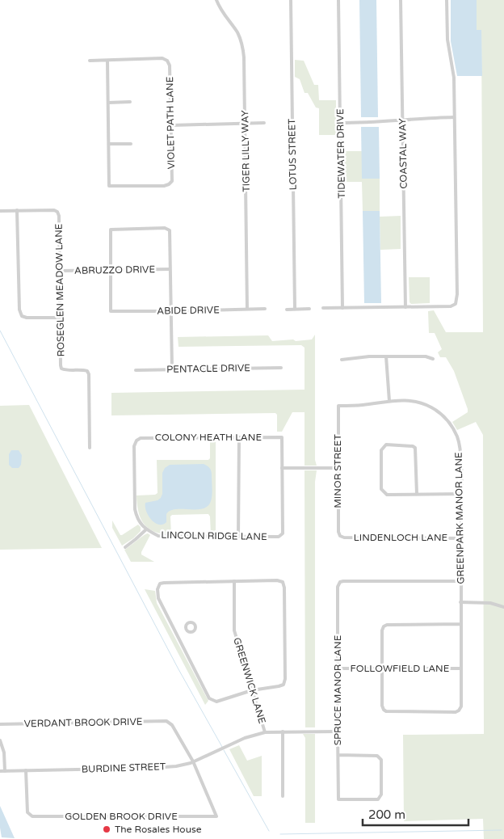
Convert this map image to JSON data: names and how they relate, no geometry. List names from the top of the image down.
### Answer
{
  "streets": {
    "street": [
      "VIOLET PATH LANE",
      "TIGER LILLY WAY",
      "TIDEWATER DRIVE",
      "COASTAL WAY",
      "LOTUS STREET",
      "ABRUZZO DRIVE",
      "ROSEGLEN MEADOW LANE",
      "ABIDE DRIVE",
      "PENTACLE DRIVE",
      "COLONY HEATH LANE",
      "MINOR STREET",
      "GREENPARK MANOR LANE",
      "LINCOLN RIDGE LANE",
      "LINDENLOCH LANE",
      "FOLLOWFIELD LANE",
      "GREENWICK LANE",
      "SPRUCE MANOR LANE",
      "VERDANT BROOK DRIVE",
      "BURDINE STREET",
      "GOLDEN BROOK DRIVE"
    ]
  },
  "crossings": [
    ["TIGER LILLY WAY", "ABIDE DRIVE"],
    ["ABRUZZO DRIVE", "ROSEGLEN MEADOW LANE"],
    ["ABRUZZO DRIVE", "ABIDE DRIVE"],
    ["COLONY HEATH LANE", "LINCOLN RIDGE LANE"],
    ["MINOR STREET", "GREENPARK MANOR LANE"],
    ["MINOR STREET", "LINDENLOCH LANE"],
    ["GREENPARK MANOR LANE", "LINDENLOCH LANE"],
    ["GREENPARK MANOR LANE", "FOLLOWFIELD LANE"],
    ["GREENPARK MANOR LANE", "SPRUCE MANOR LANE"],
    ["FOLLOWFIELD LANE", "SPRUCE MANOR LANE"],
    ["GREENWICK LANE", "BURDINE STREET"],
    ["SPRUCE MANOR LANE", "BURDINE STREET"],
    ["VERDANT BROOK DRIVE", "BURDINE STREET"],
    ["VERDANT BROOK DRIVE", "GOLDEN BROOK DRIVE"],
    ["BURDINE STREET", "GOLDEN BROOK DRIVE"]
  ],
  "places": ["The Rosales House"],
  "scale_bar": "200 m"
}
